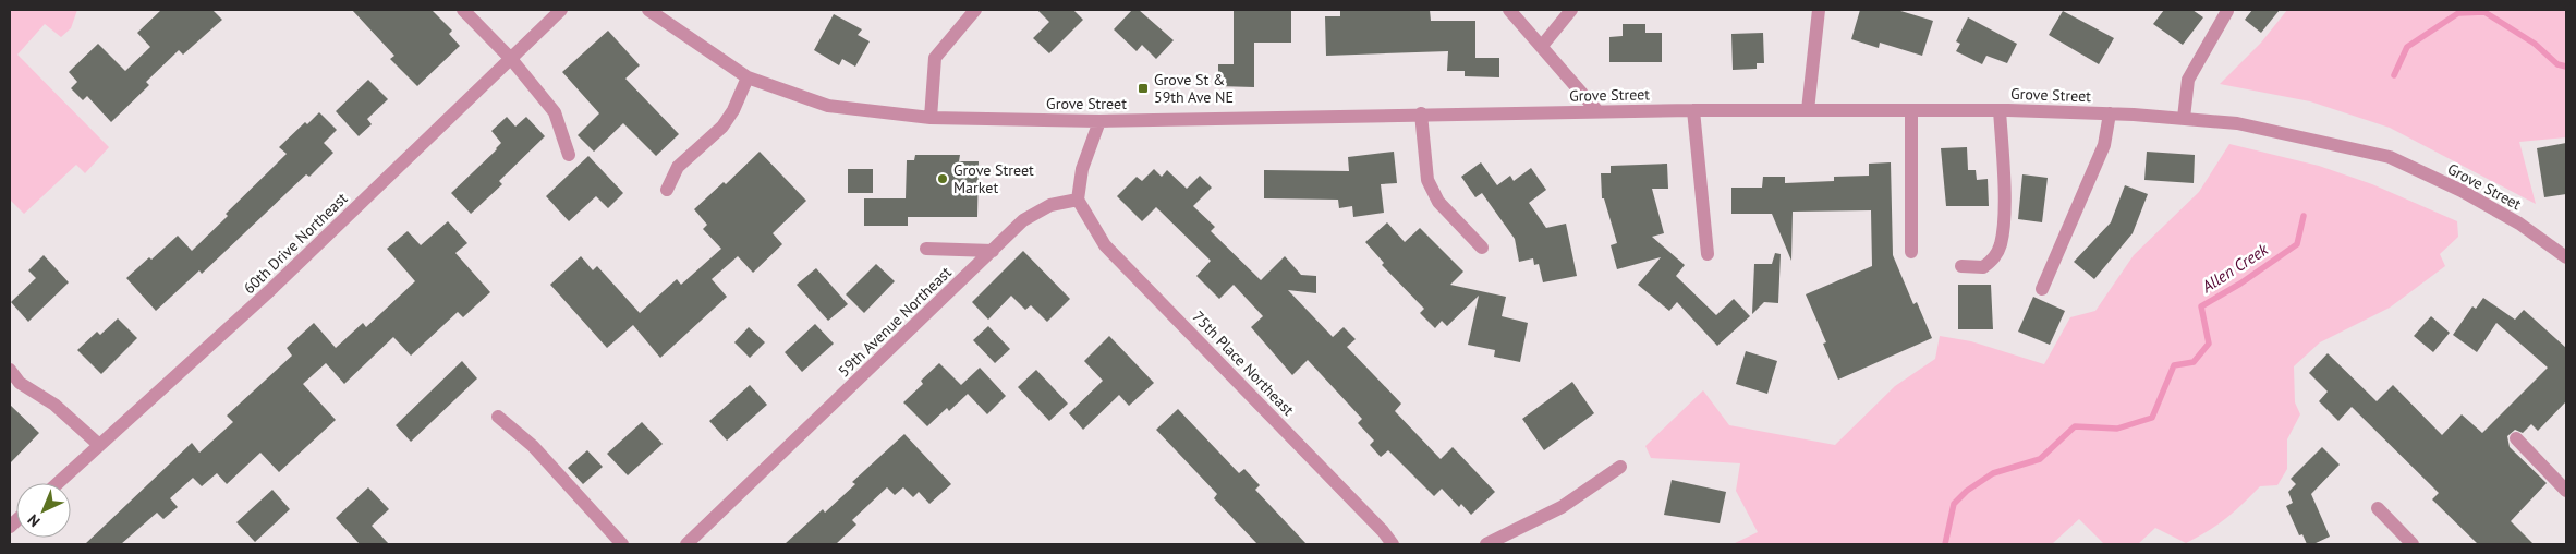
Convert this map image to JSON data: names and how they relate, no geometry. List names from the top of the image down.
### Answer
{
  "streets": {
    "street": [
      "Grove Street",
      "60th Drive Northeast",
      "59th Avenue Northeast",
      "75th Place Northeast"
    ]
  },
  "crossings": [
    ["59th Avenue Northeast", "75th Place Northeast"]
  ],
  "water": ["Allen Creek"],
  "places": {
    "transit": ["Grove St & 59th Ave NE"],
    "other": ["Grove Street Market"]
  },
  "north": "bottom left"
}
